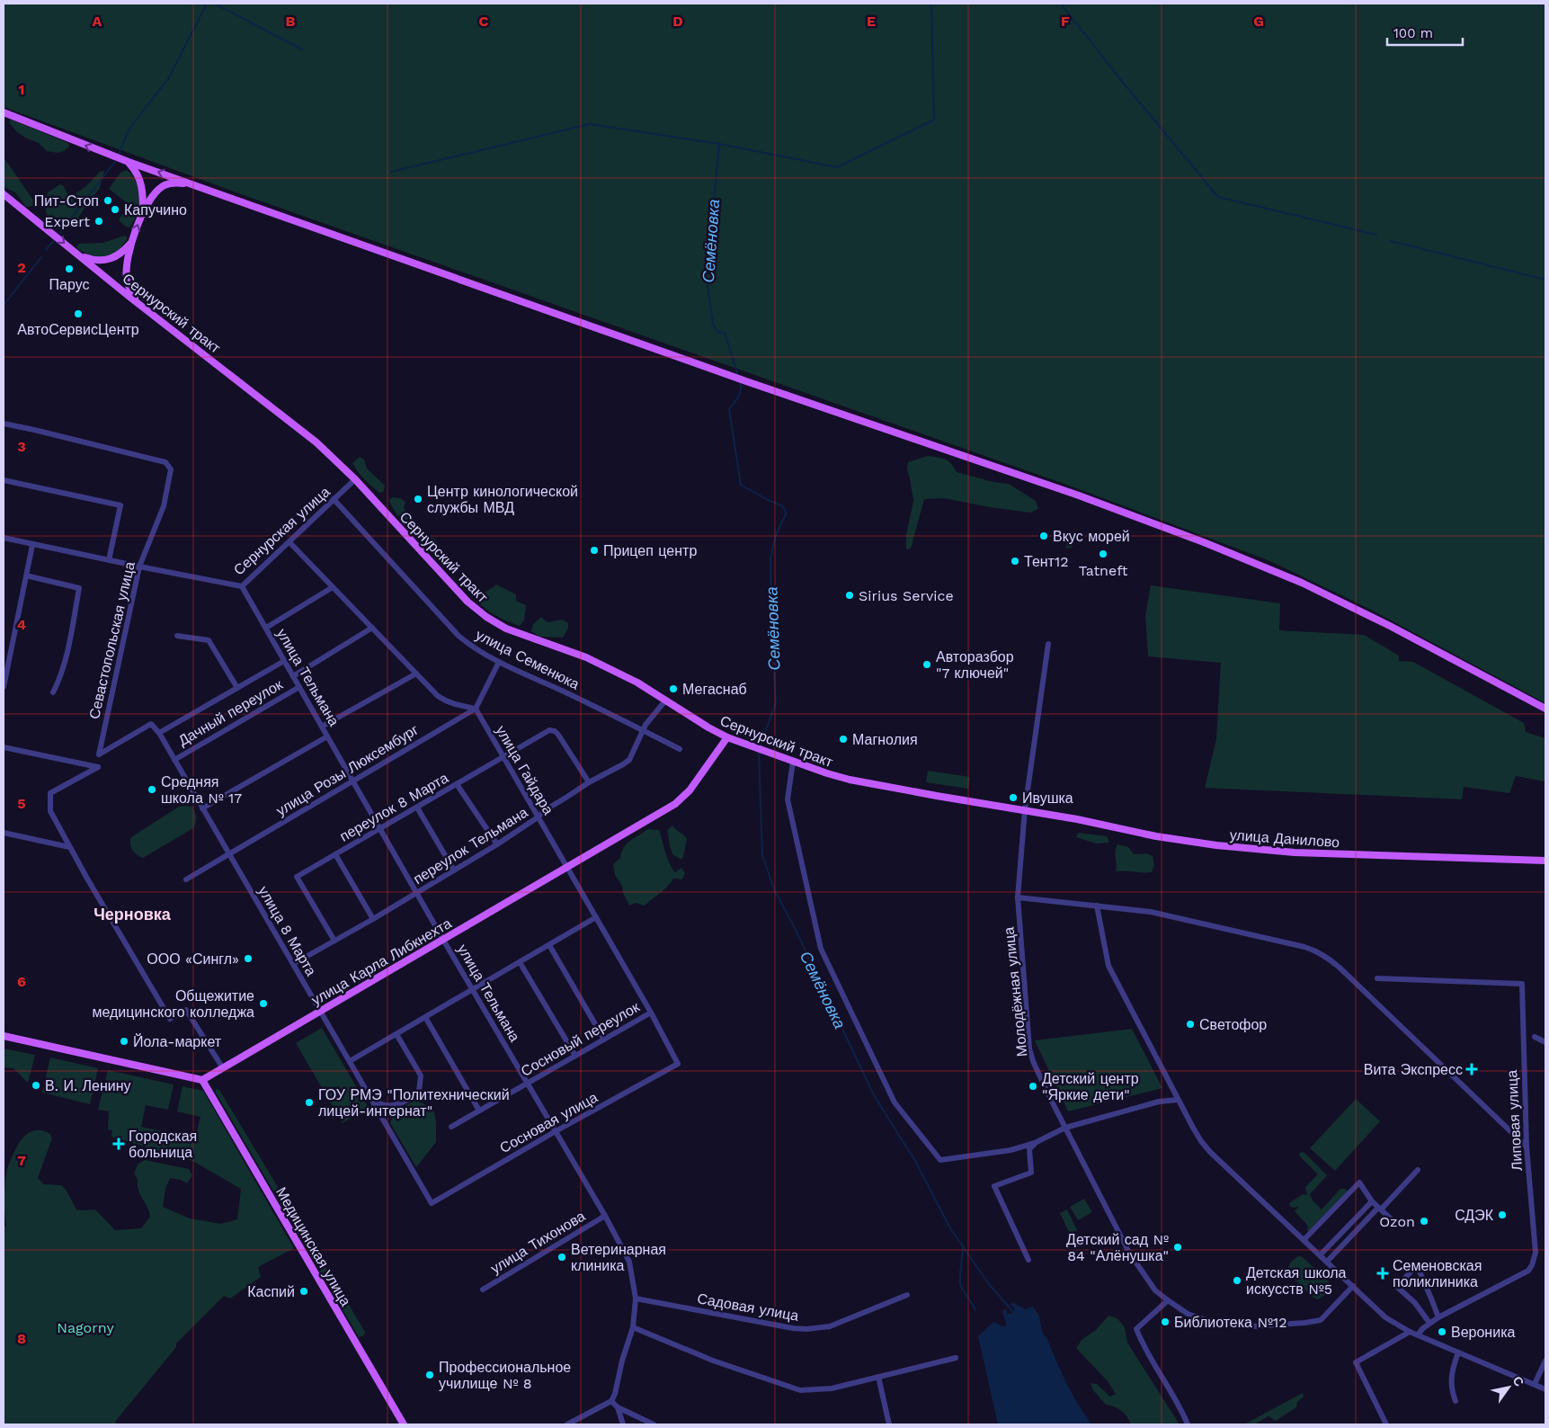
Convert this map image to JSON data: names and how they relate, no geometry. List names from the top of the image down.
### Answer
{
  "streets": {
    "main road": [
      "Сернурский тракт",
      "улица Данилово",
      "улица Карла Либкнехта",
      "Медицинская улица"
    ],
    "street": [
      "Сернурская улица",
      "Севастопольская улица",
      "улица Семенюка",
      "улица Тельмана",
      "Дачный переулок",
      "улица Розы Люксембург",
      "улица Гайдара",
      "переулок 8 Марта",
      "переулок Тельмана",
      "улица 8 Марта",
      "Молодёжная улица",
      "Сосновый переулок",
      "Липовая улица",
      "Сосновая улица",
      "улица Тихонова",
      "Садовая улица"
    ]
  },
  "crossings": [
    ["Сернурский тракт", "Сернурская улица"],
    ["Сернурский тракт", "улица Данилово"],
    ["Сернурский тракт", "переулок Тельмана"],
    ["Сернурский тракт", "улица Карла Либкнехта"],
    ["Сернурский тракт", "Молодёжная улица"],
    ["Сернурская улица", "Севастопольская улица"],
    ["Сернурская улица", "улица Семенюка"],
    ["Сернурская улица", "улица Тельмана"],
    ["Севастопольская улица", "улица 8 Марта"],
    ["улица Семенюка", "переулок Тельмана"],
    ["улица Тельмана", "Дачный переулок"],
    ["улица Тельмана", "улица Розы Люксембург"],
    ["улица Тельмана", "переулок 8 Марта"],
    ["улица Тельмана", "переулок Тельмана"],
    ["улица Тельмана", "улица Карла Либкнехта"],
    ["улица Тельмана", "Сосновый переулок"],
    ["улица Тельмана", "Сосновая улица"],
    ["улица Тельмана", "улица Тихонова"],
    ["улица Тельмана", "Садовая улица"],
    ["Дачный переулок", "улица 8 Марта"],
    ["улица Розы Люксембург", "улица Гайдара"],
    ["улица Розы Люксембург", "улица 8 Марта"],
    ["улица Гайдара", "переулок 8 Марта"],
    ["улица Гайдара", "переулок Тельмана"],
    ["улица Гайдара", "улица Карла Либкнехта"],
    ["улица Гайдара", "Сосновый переулок"],
    ["улица Гайдара", "Сосновая улица"],
    ["переулок 8 Марта", "переулок Тельмана"],
    ["улица Данилово", "Молодёжная улица"],
    ["переулок Тельмана", "улица 8 Марта"],
    ["улица 8 Марта", "улица Карла Либкнехта"],
    ["улица 8 Марта", "Сосновая улица"],
    ["улица Карла Либкнехта", "Медицинская улица"]
  ],
  "districts": ["Черновка"],
  "water": ["Семёновка"],
  "parks": ["Nagorny"],
  "places": {
    "other": [
      "Пит-Стоп",
      "Капучино",
      "Expert",
      "Парус",
      "АвтоСервисЦентр",
      "Центр кинологической службы МВД",
      "Вкус морей",
      "Прицеп центр",
      "Tatneft",
      "Тент12",
      "Sirius Service",
      "Авторазбор \"7 ключей\"",
      "Мегаснаб",
      "Магнолия",
      "Средняя школа № 17",
      "Ивушка",
      "ООО «Сингл»",
      "Общежитие медицинского колледжа",
      "Светофор",
      "Йола-маркет",
      "В. И. Ленину",
      "Детский центр \"Яркие дети\"",
      "ГОУ РМЭ \"Политехнический лицей-интернат\"",
      "СДЭК",
      "Ozon",
      "Детский сад № 84 \"Алёнушка\"",
      "Ветеринарная клиника",
      "Детская школа искусств №5",
      "Каспий",
      "Библиотека №12",
      "Вероника",
      "Профессиональное училище № 8"
    ],
    "health": ["Вита Экспресс", "Городская больница", "Семеновская поликлиника"]
  },
  "scale_bar": "100 m",
  "north": "top right",
  "grid": {
    "columns": [
      "A",
      "B",
      "C",
      "D",
      "E",
      "F",
      "G"
    ],
    "rows": [
      "1",
      "2",
      "3",
      "4",
      "5",
      "6",
      "7",
      "8"
    ]
  }
}
